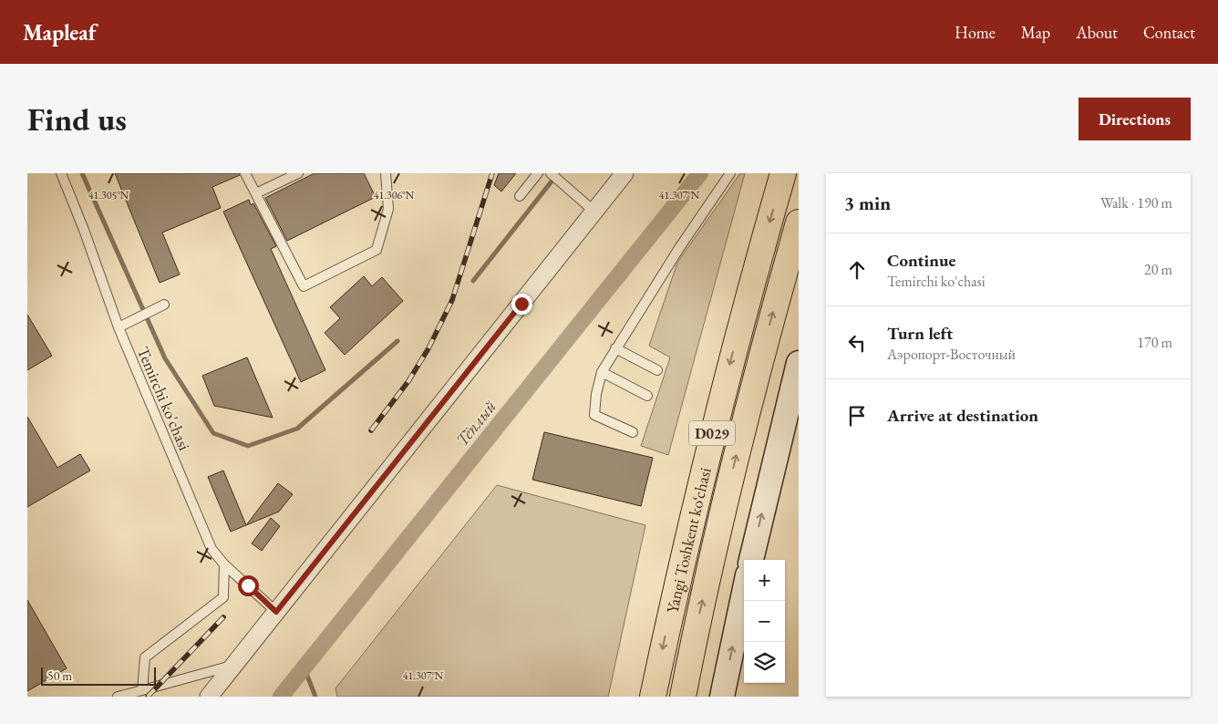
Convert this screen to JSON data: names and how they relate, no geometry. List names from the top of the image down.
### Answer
{
  "streets": {
    "highway": ["D029", "Yangi Toshkent ko‘chasi"],
    "lane": ["Temirchi ko'chasi"]
  },
  "water": ["Тёплый"],
  "scale_bar": "50 m",
  "page": {
    "header": "Mapleaf",
    "nav": [
      "Home",
      "Map",
      "About",
      "Contact"
    ],
    "buttons": "Directions",
    "title": "Find us",
    "heading": ["3 min", "Walk · 190 m"],
    "list": [
      ["Continue", "Temirchi ko'chasi", "20 m"],
      ["Turn left", "Аэропорт-Восточный", "170 m"],
      "Arrive at destination"
    ],
    "map_buttons": ["+", "−"],
    "scale": "50 m"
  },
  "coordinates": ["41.305°N", "41.306°N", "41.307°N"]
}
